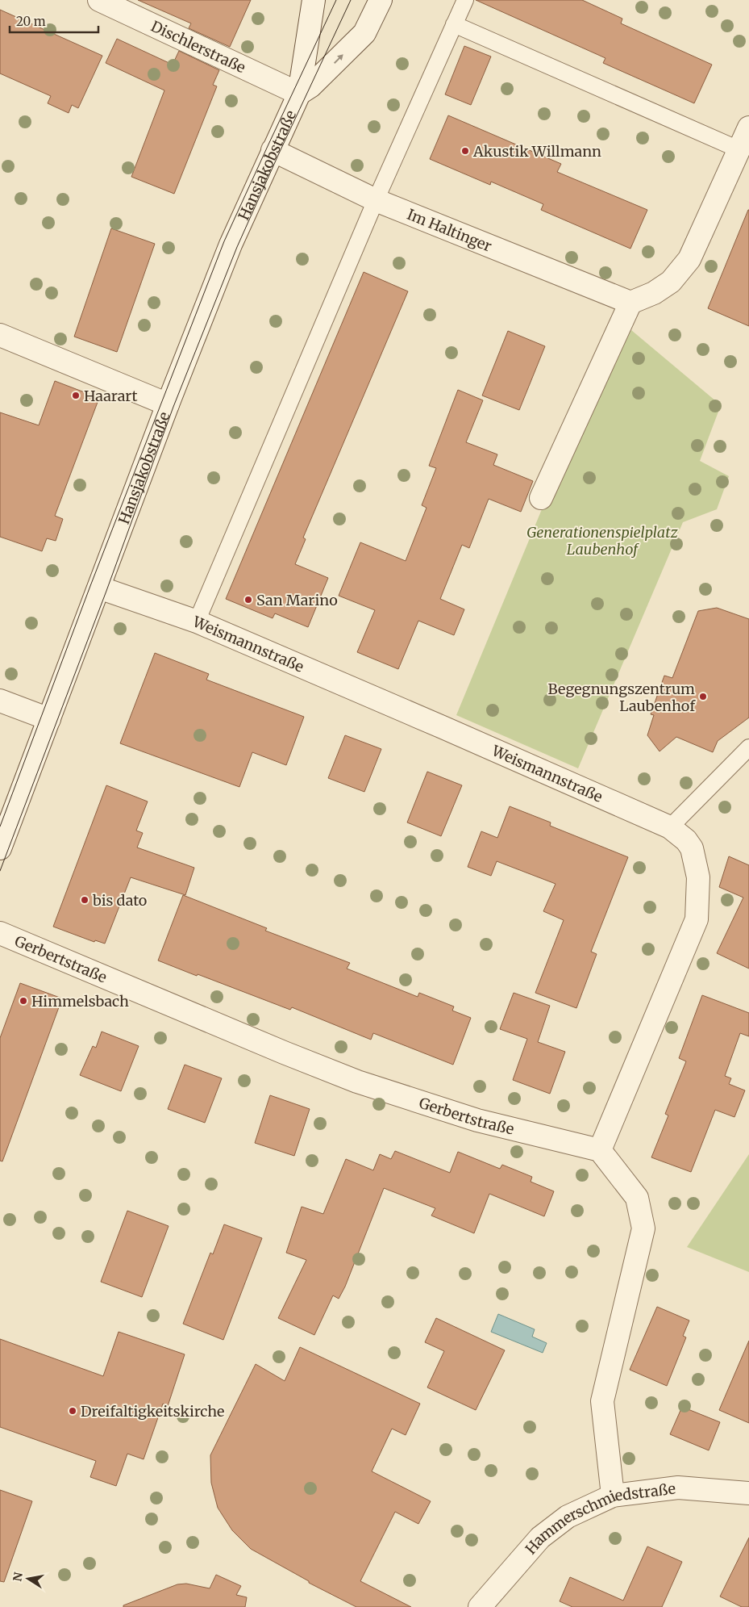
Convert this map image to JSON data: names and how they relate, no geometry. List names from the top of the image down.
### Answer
{
  "streets": {
    "street": [
      "Dischlerstraße",
      "Hansjakobstraße",
      "Im Haltinger",
      "Weismannstraße",
      "Gerbertstraße",
      "Hammerschmiedstraße"
    ]
  },
  "crossings": [
    ["Dischlerstraße", "Hansjakobstraße"],
    ["Hansjakobstraße", "Im Haltinger"],
    ["Hansjakobstraße", "Weismannstraße"],
    ["Weismannstraße", "Gerbertstraße"]
  ],
  "parks": ["Generationenspielplatz Laubenhof"],
  "places": [
    "Akustik Willmann",
    "Haarart",
    "San Marino",
    "Begegnungszentrum Laubenhof",
    "bis dato",
    "Himmelsbach",
    "Dreifaltigkeitskirche"
  ],
  "scale_bar": "20 m",
  "north": "left"
}
